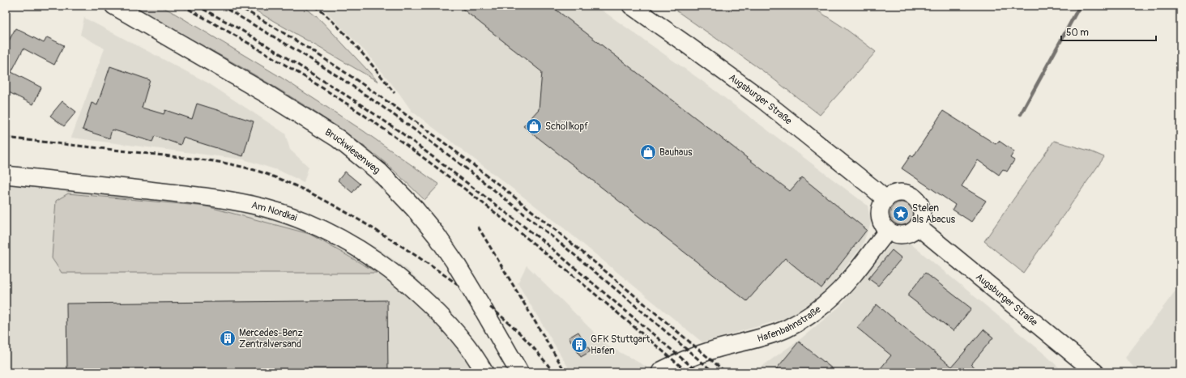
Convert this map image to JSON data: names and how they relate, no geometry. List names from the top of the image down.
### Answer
{
  "streets": {
    "main road": ["Bruckwiesenweg"],
    "street": ["Augsburger Straße", "Am Nordkai", "Hafenbahnstraße"]
  },
  "crossings": [
    ["Augsburger Straße", "Hafenbahnstraße"]
  ],
  "places": {
    "shop": ["Schöllkopf", "Bauhaus"],
    "place": ["Stelen als Abacus"],
    "building": ["Mercedes-Benz Zentralversand", "GFK Stuttgart Hafen"]
  },
  "scale_bar": "50 m"
}
